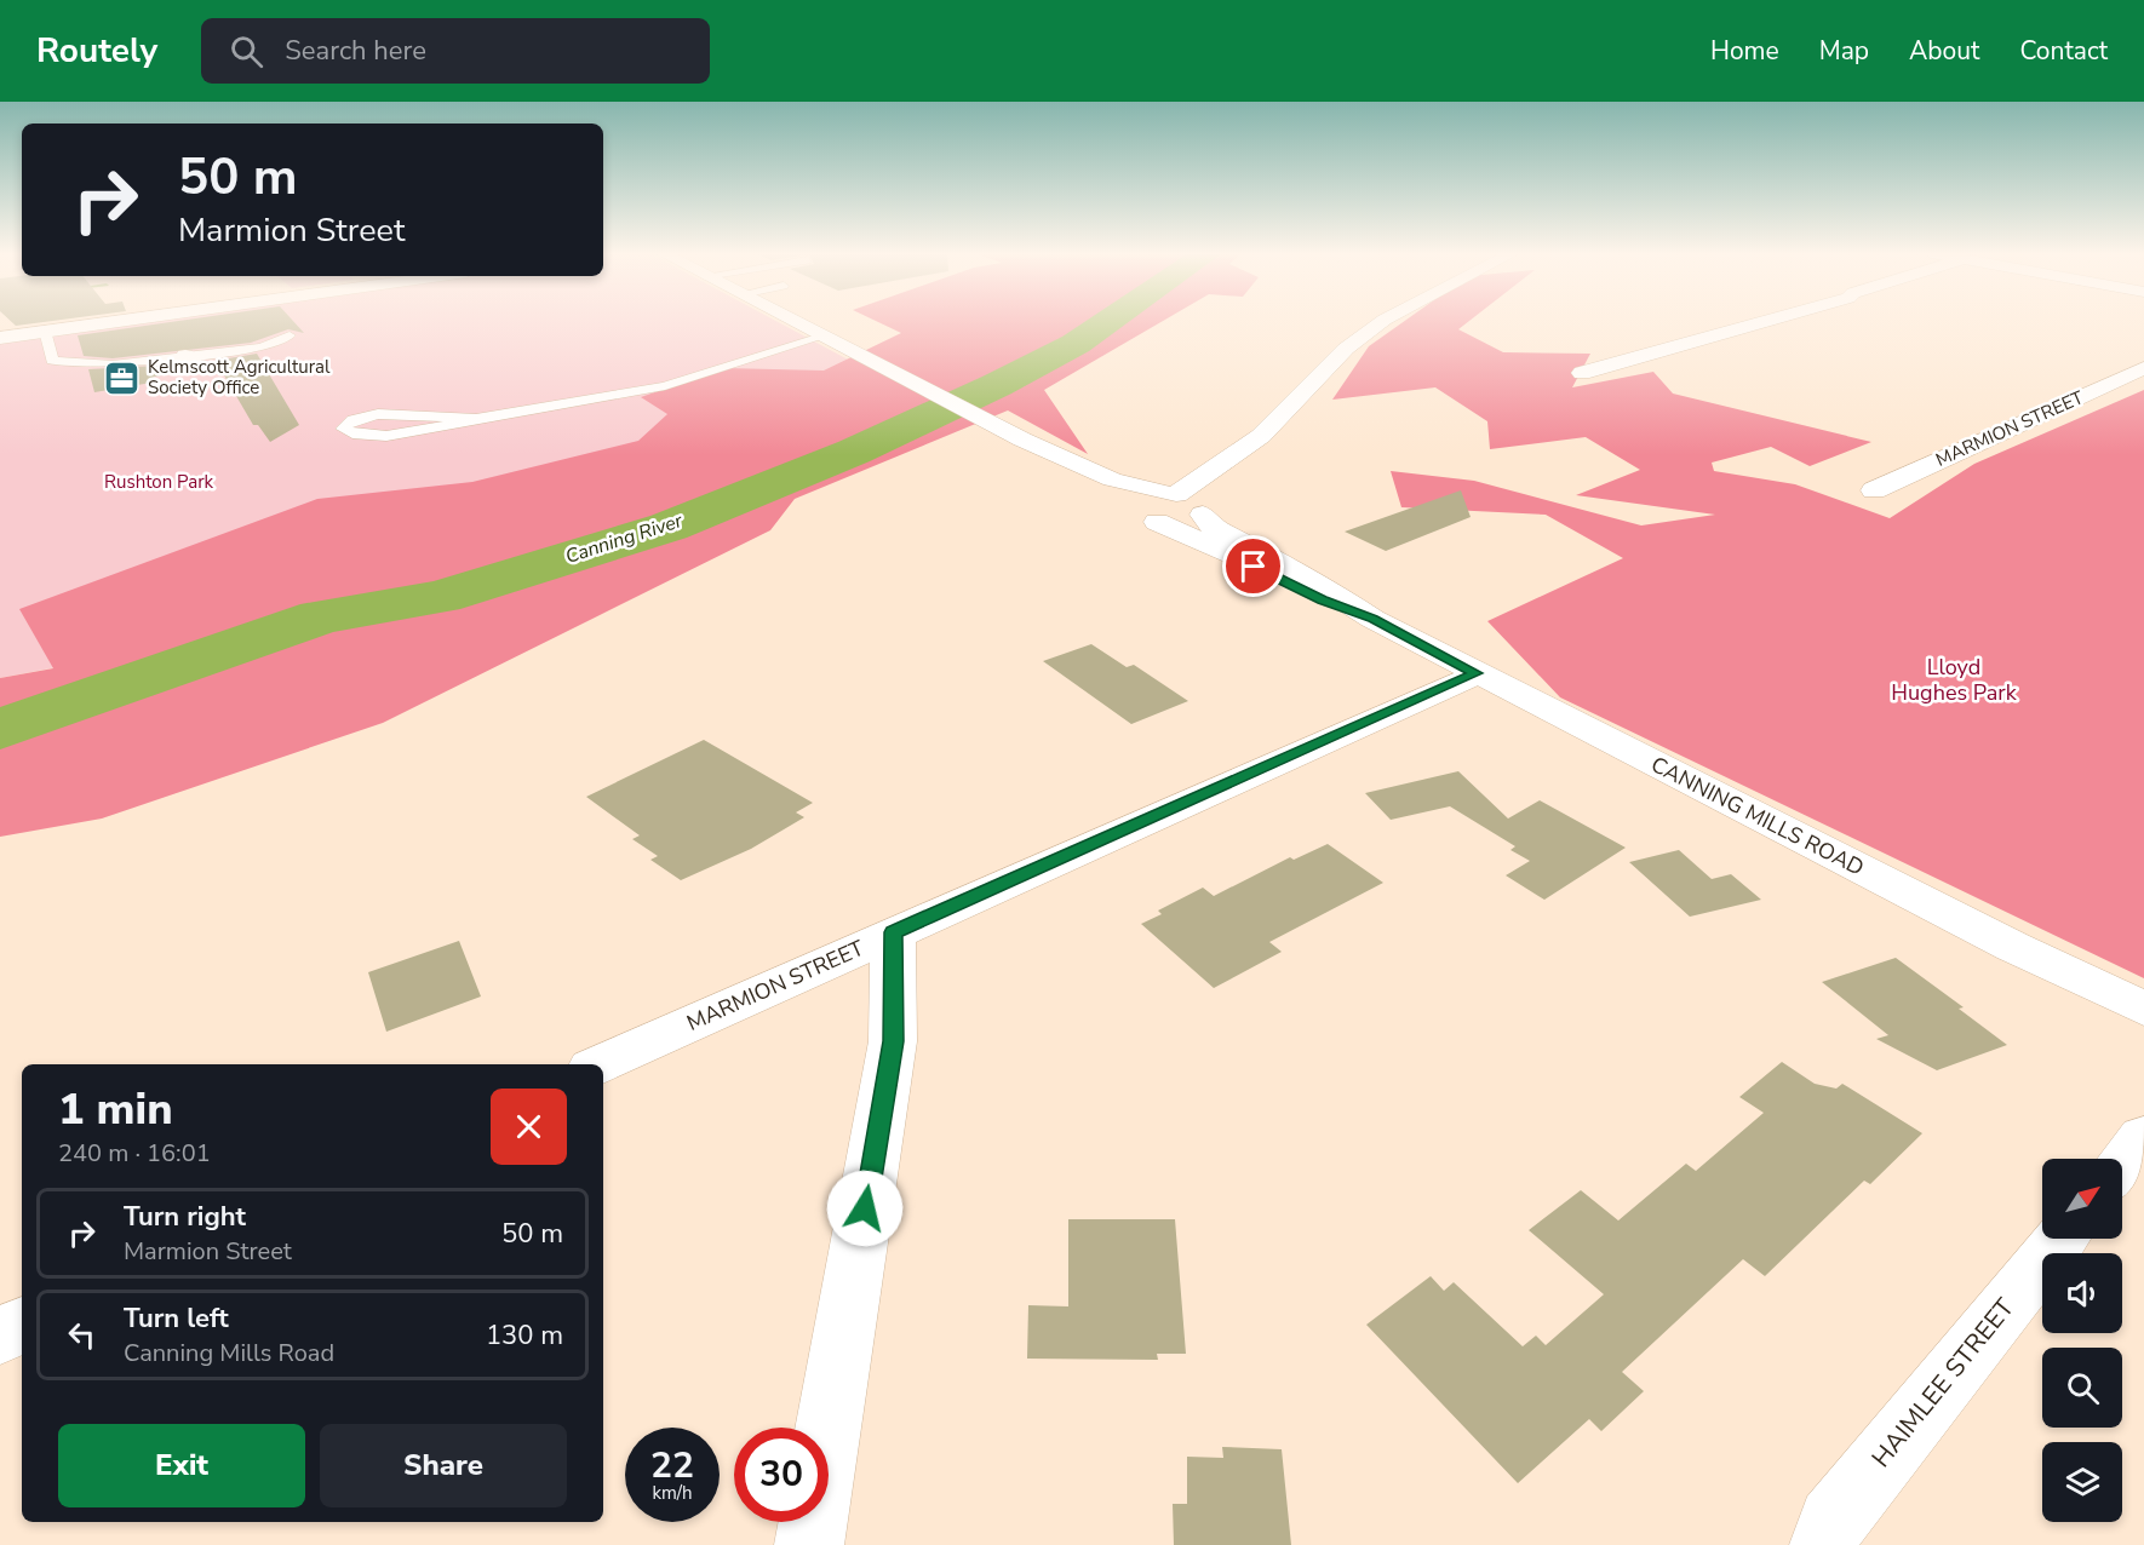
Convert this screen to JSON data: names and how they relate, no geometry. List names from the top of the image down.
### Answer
{
  "streets": {
    "main road": ["MARMION STREET", "CANNING MILLS ROAD", "HAIMLEE STREET"]
  },
  "crossings": [
    ["MARMION STREET", "CANNING MILLS ROAD"]
  ],
  "water": ["Canning River"],
  "parks": ["Rushton Park", "Lloyd Hughes Park"],
  "places": {
    "office": ["Kelmscott Agricultural Society Office"]
  },
  "north": "top right",
  "page": {
    "header": "Routely",
    "search": "Search here",
    "nav": [
      "Home",
      "Map",
      "About",
      "Contact"
    ],
    "turn": ["50 m", "Marmion Street"],
    "heading": ["1 min", "240 m · 16:01"],
    "list": [
      {
        "name": "Turn right",
        "note": "Marmion Street",
        "value": "50 m"
      },
      {
        "name": "Turn left",
        "note": "Canning Mills Road",
        "value": "130 m"
      }
    ],
    "buttons": ["Exit", "Share"],
    "speed": "22 km/h",
    "limit": "30"
  }
}
